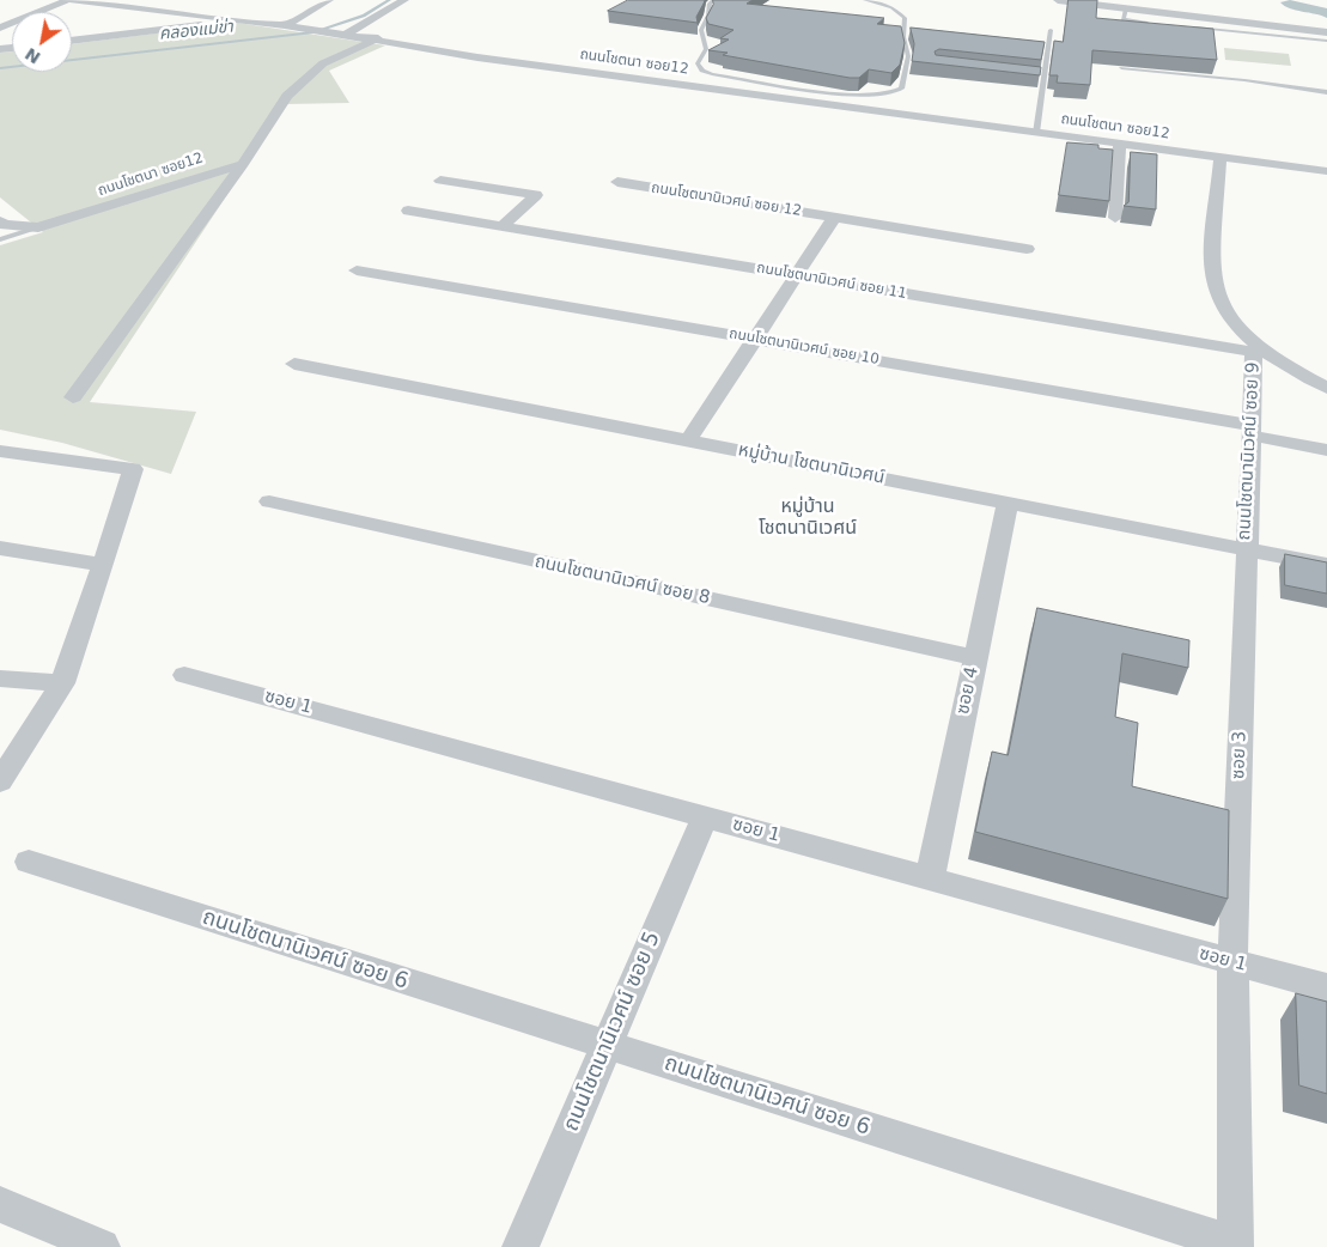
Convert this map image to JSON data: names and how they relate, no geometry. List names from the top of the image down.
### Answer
{
  "streets": {
    "street": [
      "ถนนโชตนา ซอย12",
      "ถนนโชตนานิเวศน์ ซอย 12",
      "ถนนโชตนานิเวศน์ ซอย 11",
      "ถนนโชตนานิเวศน์ ซอย 10",
      "ถนนโชตนานิเวศน์ ซอย 9",
      "หมู่บ้าน โชตนานิเวศน์",
      "ถนนโชตนานิเวศน์ ซอย 8",
      "ซอย 4",
      "ซอย 1",
      "ซอย 3",
      "ถนนโชตนานิเวศน์ ซอย 6",
      "ถนนโชตนานิเวศน์ ซอย 5"
    ]
  },
  "crossings": [
    ["ถนนโชตนานิเวศน์ ซอย 11", "ถนนโชตนานิเวศน์ ซอย 9"],
    ["ถนนโชตนานิเวศน์ ซอย 10", "ถนนโชตนานิเวศน์ ซอย 9"],
    ["ถนนโชตนานิเวศน์ ซอย 9", "หมู่บ้าน โชตนานิเวศน์"],
    ["ถนนโชตนานิเวศน์ ซอย 9", "ซอย 3"],
    ["หมู่บ้าน โชตนานิเวศน์", "ซอย 4"],
    ["หมู่บ้าน โชตนานิเวศน์", "ซอย 3"],
    ["ถนนโชตนานิเวศน์ ซอย 8", "ซอย 4"],
    ["ซอย 4", "ซอย 1"],
    ["ซอย 1", "ซอย 3"],
    ["ซอย 1", "ถนนโชตนานิเวศน์ ซอย 6"],
    ["ซอย 1", "ถนนโชตนานิเวศน์ ซอย 5"],
    ["ซอย 3", "ถนนโชตนานิเวศน์ ซอย 6"],
    ["ถนนโชตนานิเวศน์ ซอย 6", "ถนนโชตนานิเวศน์ ซอย 5"]
  ],
  "districts": ["หมู่บ้าน โชตนานิเวศน์"],
  "water": ["คลองแม่ข่า"],
  "north": "bottom left"
}
